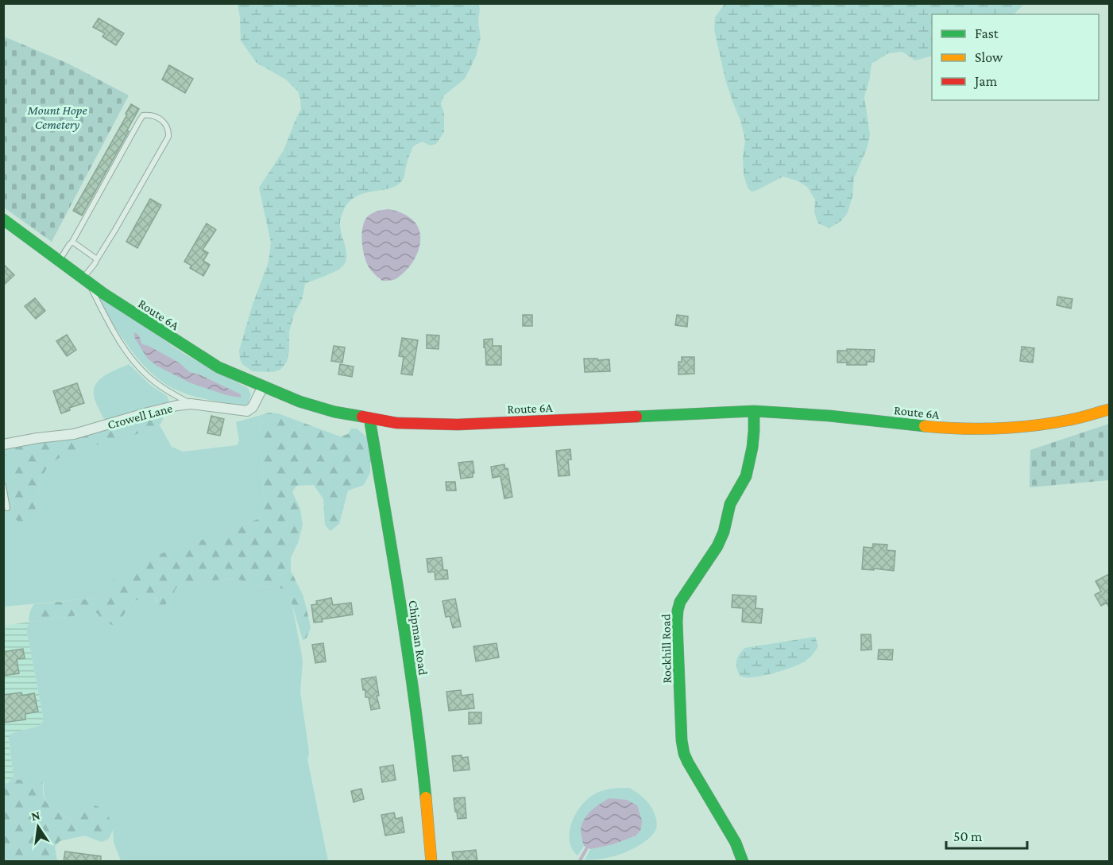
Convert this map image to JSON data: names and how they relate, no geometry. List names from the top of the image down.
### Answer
{
  "streets": {
    "main road": ["Route 6A", "Chipman Road", "Rockhill Road"],
    "street": ["Crowell Lane"]
  },
  "crossings": [
    ["Route 6A", "Crowell Lane"],
    ["Route 6A", "Chipman Road"],
    ["Route 6A", "Rockhill Road"]
  ],
  "parks": ["Mount Hope Cemetery"],
  "legend": ["Fast", "Slow", "Jam"],
  "scale_bar": "50 m",
  "north": "top"
}
